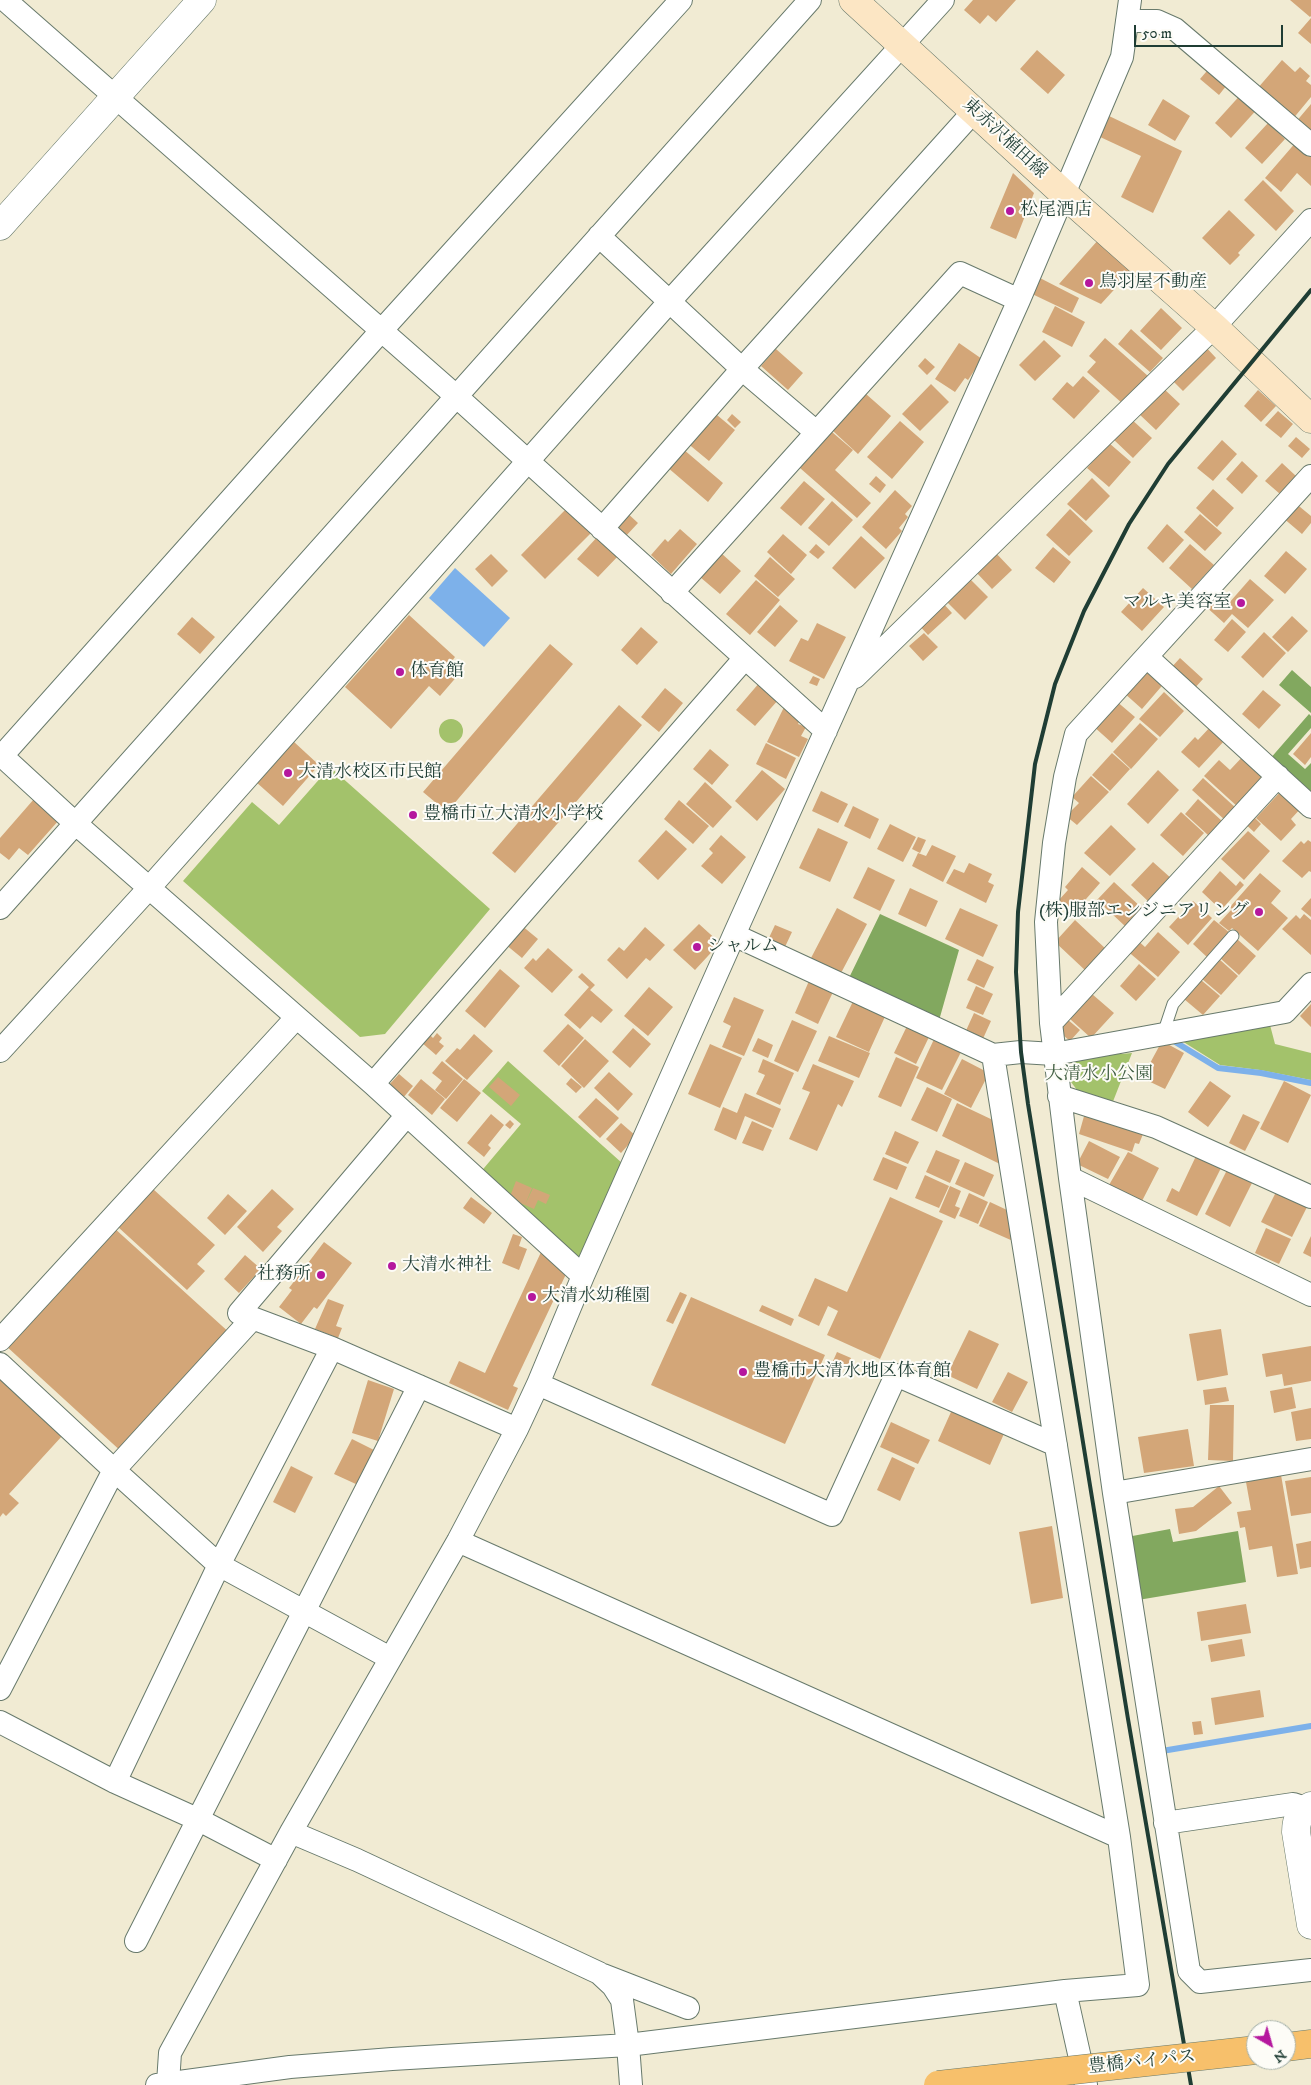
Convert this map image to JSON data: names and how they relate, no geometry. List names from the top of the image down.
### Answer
{
  "streets": {
    "highway": ["豊橋バイパス"],
    "main road": ["東赤沢植田線"]
  },
  "parks": ["大清水小公園"],
  "places": [
    "松尾酒店",
    "鳥羽屋不動産",
    "マルキ美容室",
    "体育館",
    "大清水校区市民館",
    "豊橋市立大清水小学校",
    "(株)服部エンジニアリング",
    "シャルム",
    "大清水神社",
    "社務所",
    "大清水幼稚園",
    "豊橋市大清水地区体育館"
  ],
  "scale_bar": "50 m",
  "north": "bottom right"
}
